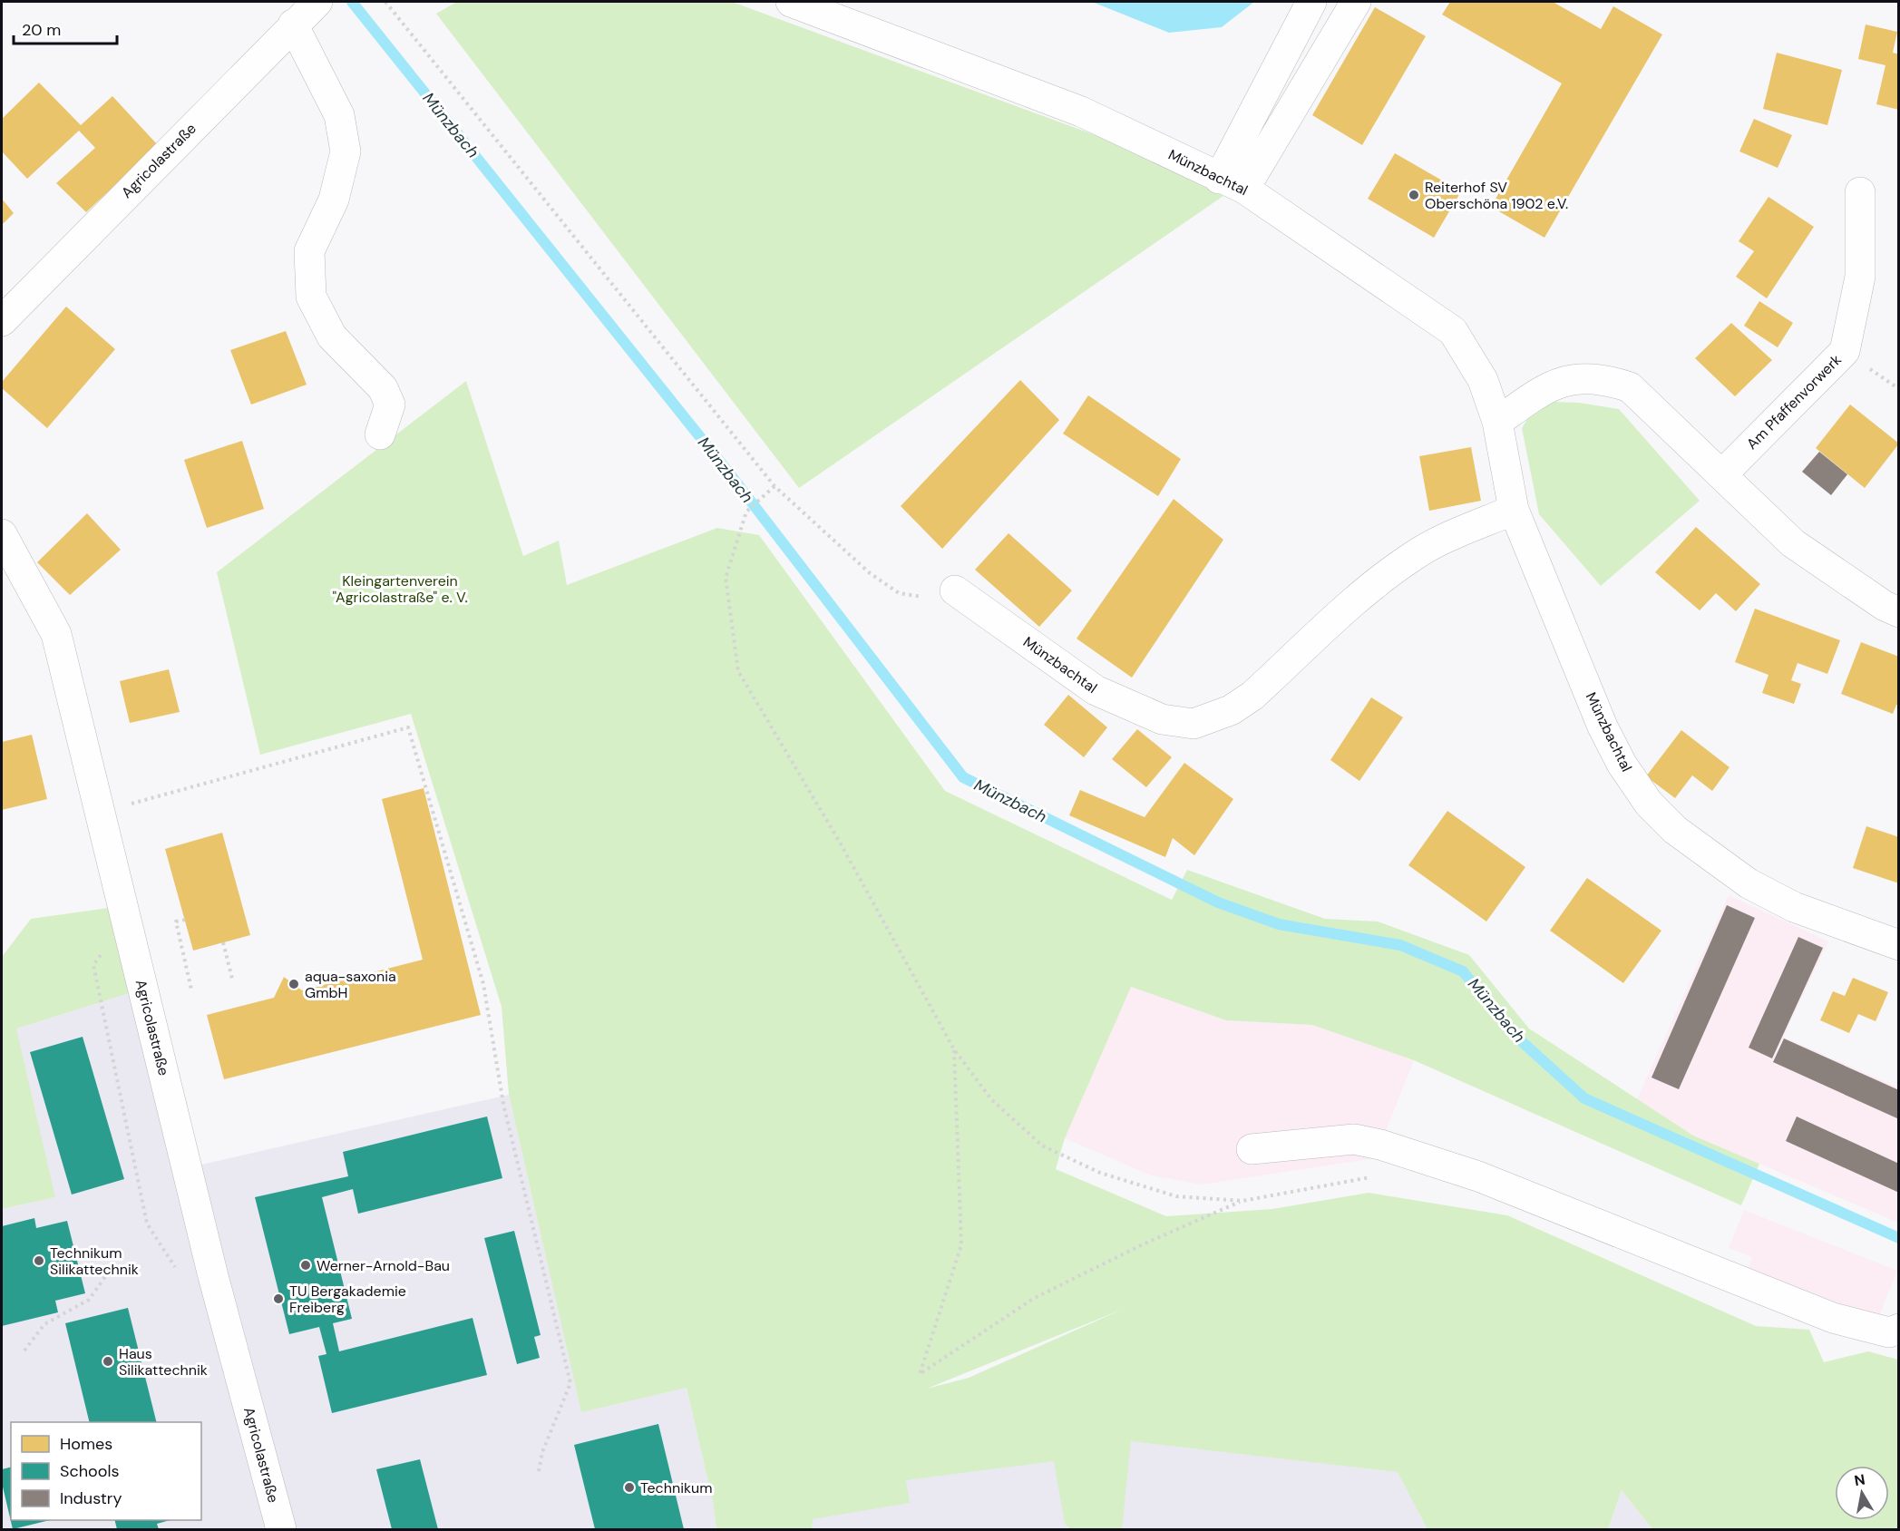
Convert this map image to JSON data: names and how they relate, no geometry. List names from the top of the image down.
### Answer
{
  "streets": {
    "street": ["Agricolastraße", "Münzbachtal", "Am Pfaffenvorwerk"]
  },
  "water": ["Münzbach"],
  "parks": ["Kleingartenverein \"Agricolastraße\" e. V."],
  "places": [
    "Reiterhof SV Oberschöna 1902 e.V.",
    "aqua-saxonia GmbH",
    "Technikum Silikattechnik",
    "Werner-Arnold-Bau",
    "TU Bergakademie Freiberg",
    "Haus Silikattechnik",
    "Technikum"
  ],
  "legend": ["Homes", "Schools", "Industry"],
  "scale_bar": "20 m",
  "north": "top"
}
